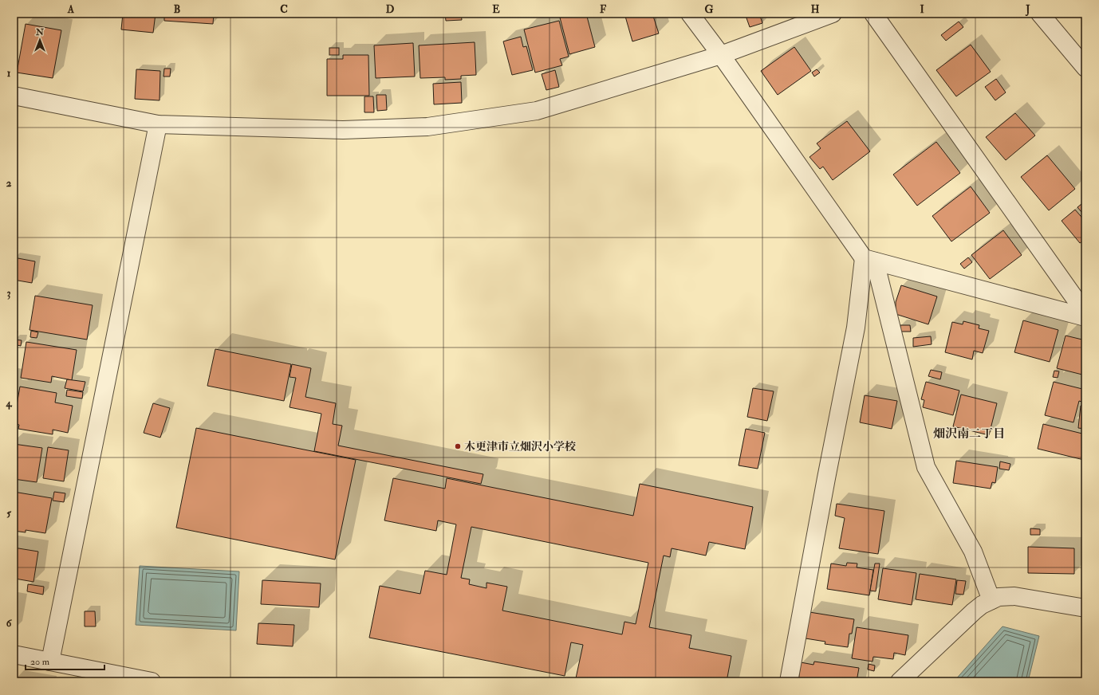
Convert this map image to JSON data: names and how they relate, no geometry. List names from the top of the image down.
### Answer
{
  "districts": ["畑沢南二丁目"],
  "places": ["木更津市立畑沢小学校"],
  "scale_bar": "20 m",
  "north": "top",
  "grid": {
    "columns": [
      "A",
      "B",
      "C",
      "D",
      "E",
      "F",
      "G",
      "H",
      "I",
      "J"
    ],
    "rows": [
      "1",
      "2",
      "3",
      "4",
      "5",
      "6"
    ]
  }
}
